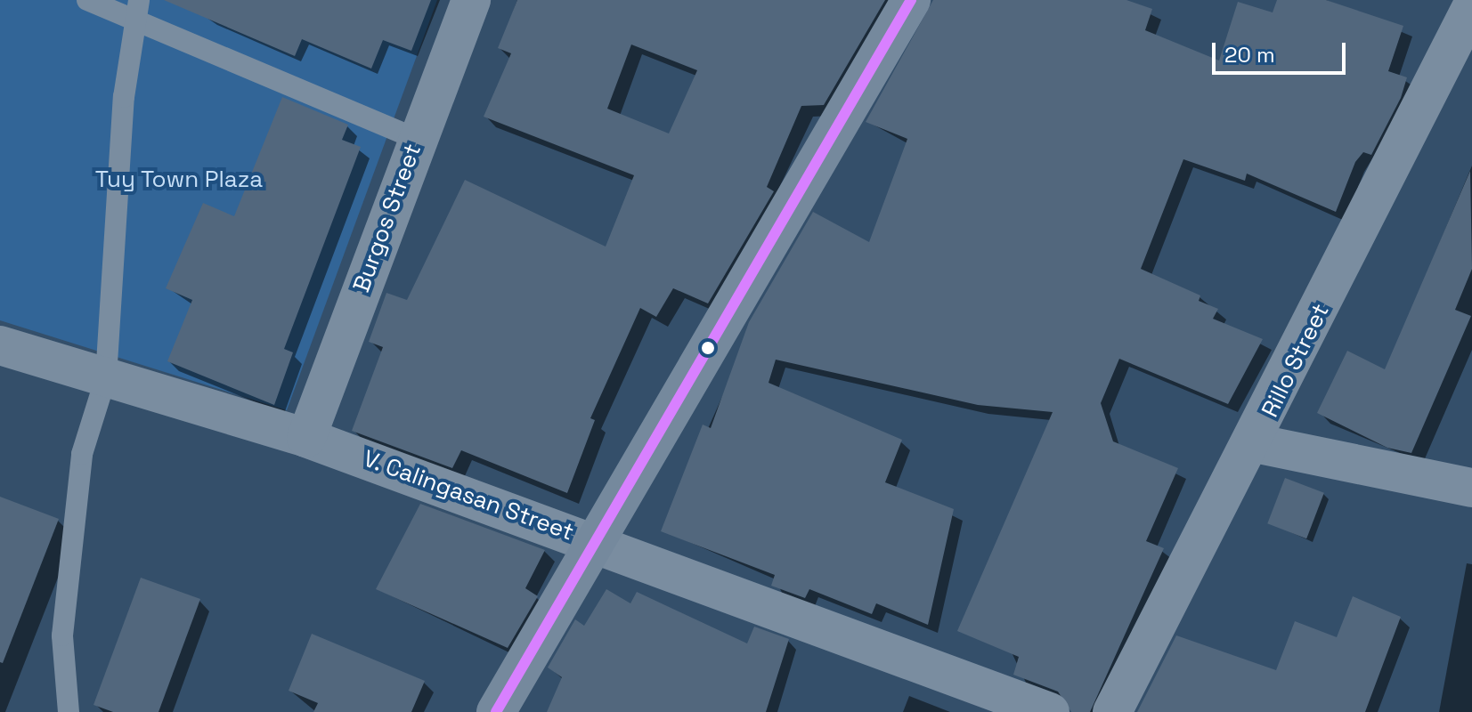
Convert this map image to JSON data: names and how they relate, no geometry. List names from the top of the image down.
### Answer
{
  "streets": {
    "street": ["Burgos Street", "Rillo Street", "V. Calingasan Street"]
  },
  "crossings": [
    ["Burgos Street", "V. Calingasan Street"]
  ],
  "parks": ["Tuy Town Plaza"],
  "scale_bar": "20 m"
}
